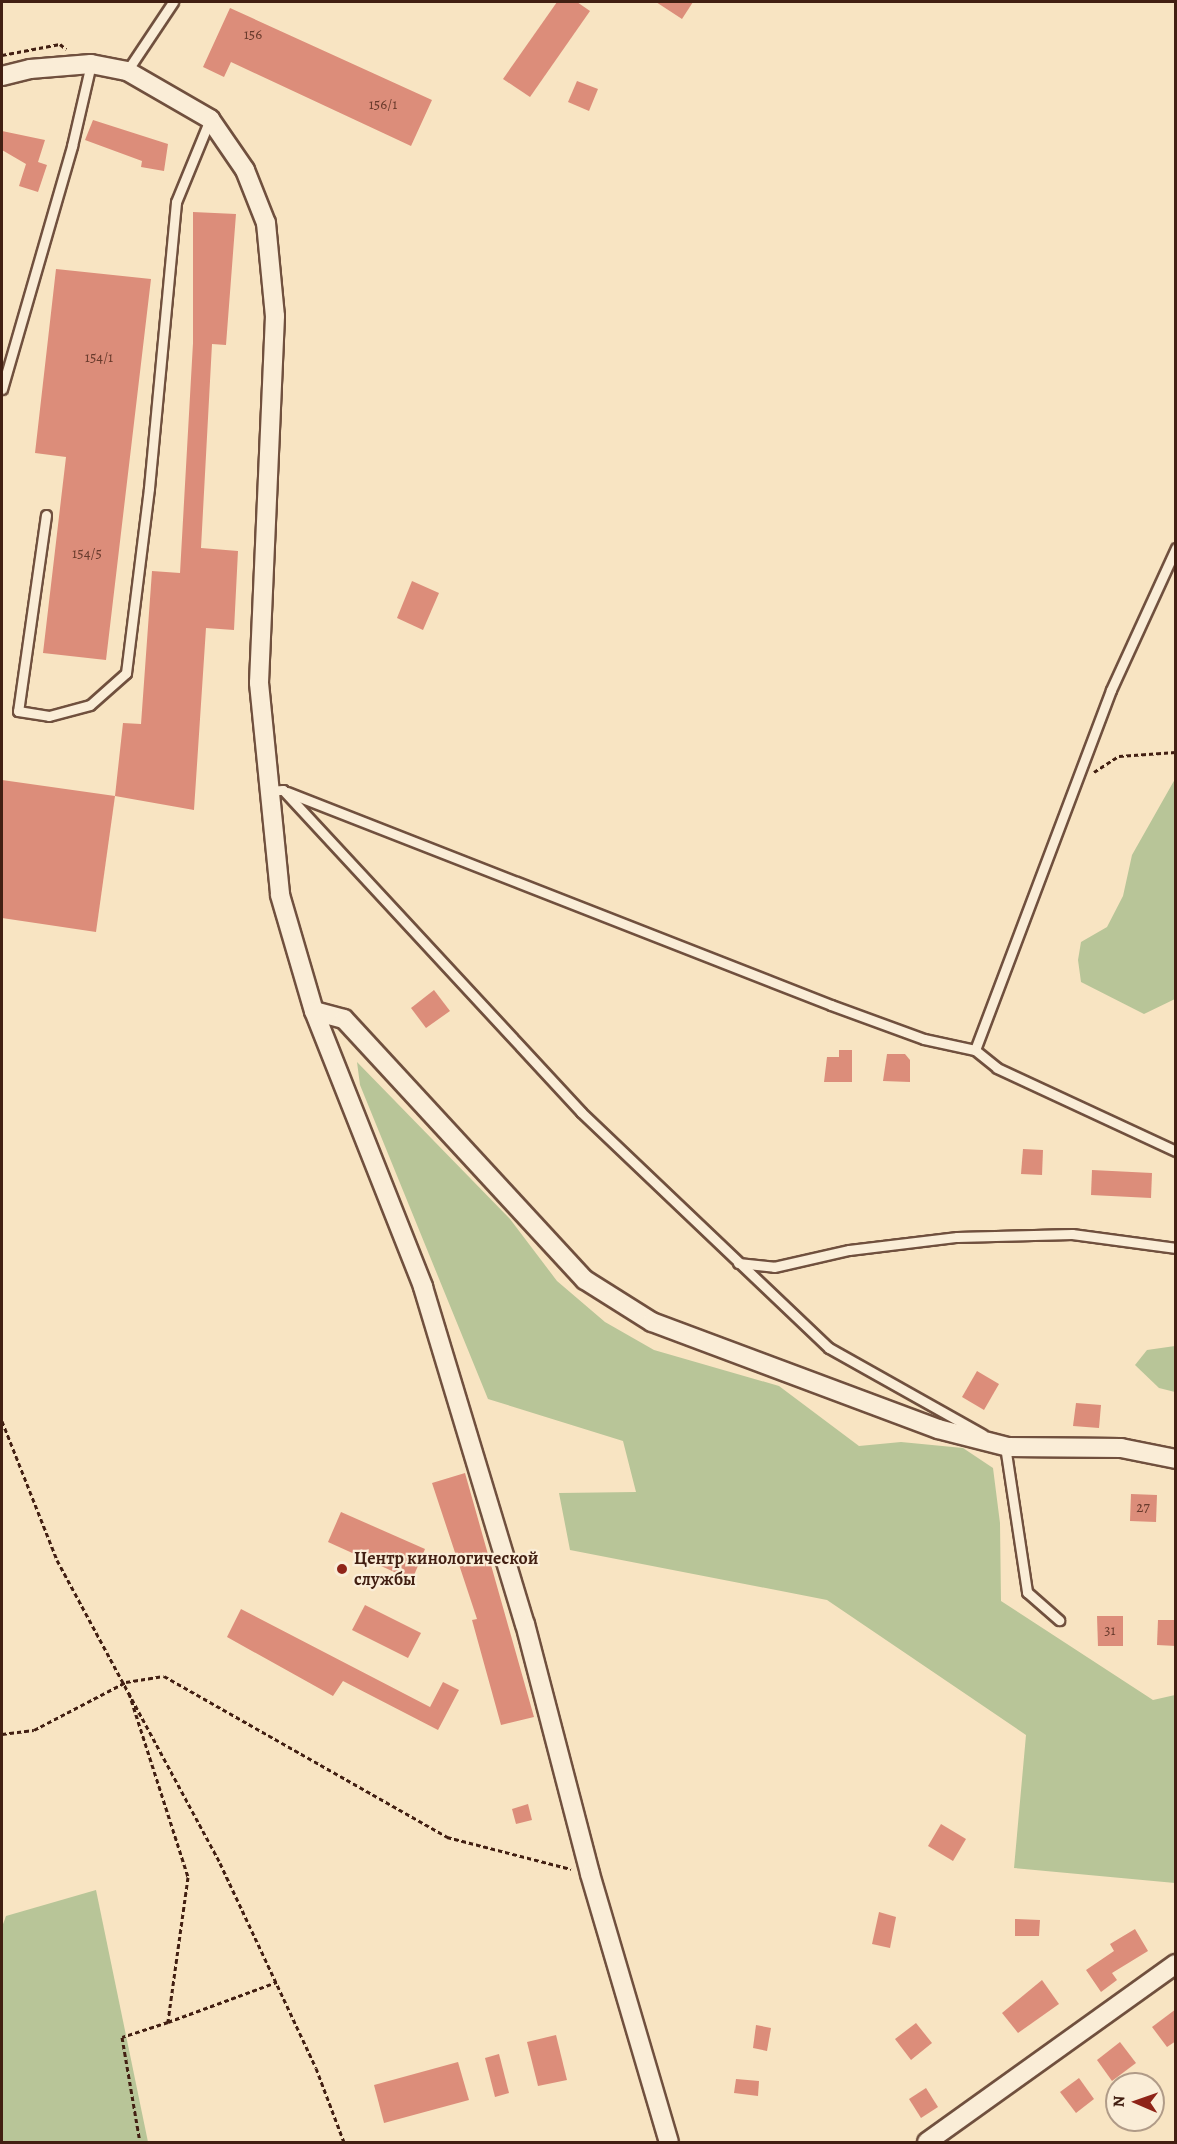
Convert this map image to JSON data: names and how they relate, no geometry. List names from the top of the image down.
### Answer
{
  "places": ["Центр кинологической службы"],
  "house_numbers": [
    "156",
    "156/1",
    "154/1",
    "154/5",
    "27",
    "31"
  ],
  "north": "left"
}
